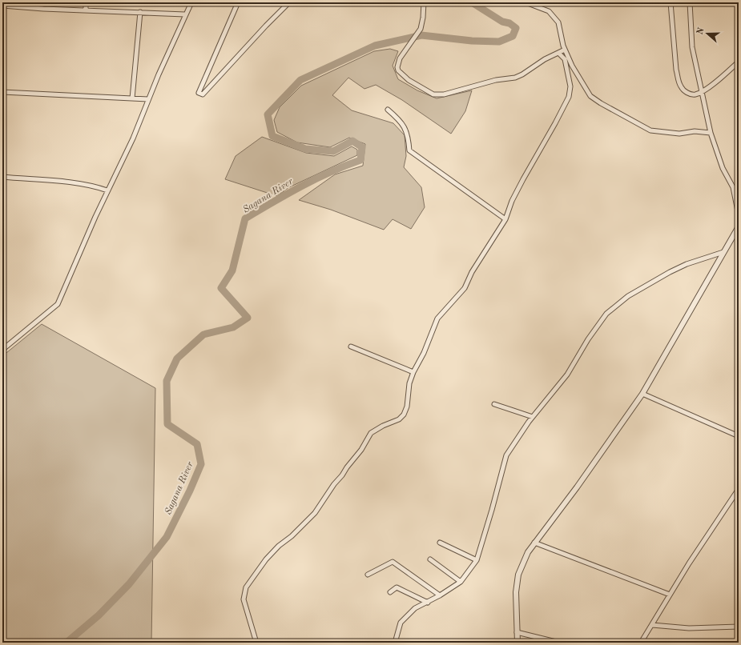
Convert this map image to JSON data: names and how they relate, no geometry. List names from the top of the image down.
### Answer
{
  "water": ["Sagana River"],
  "north": "left"
}
